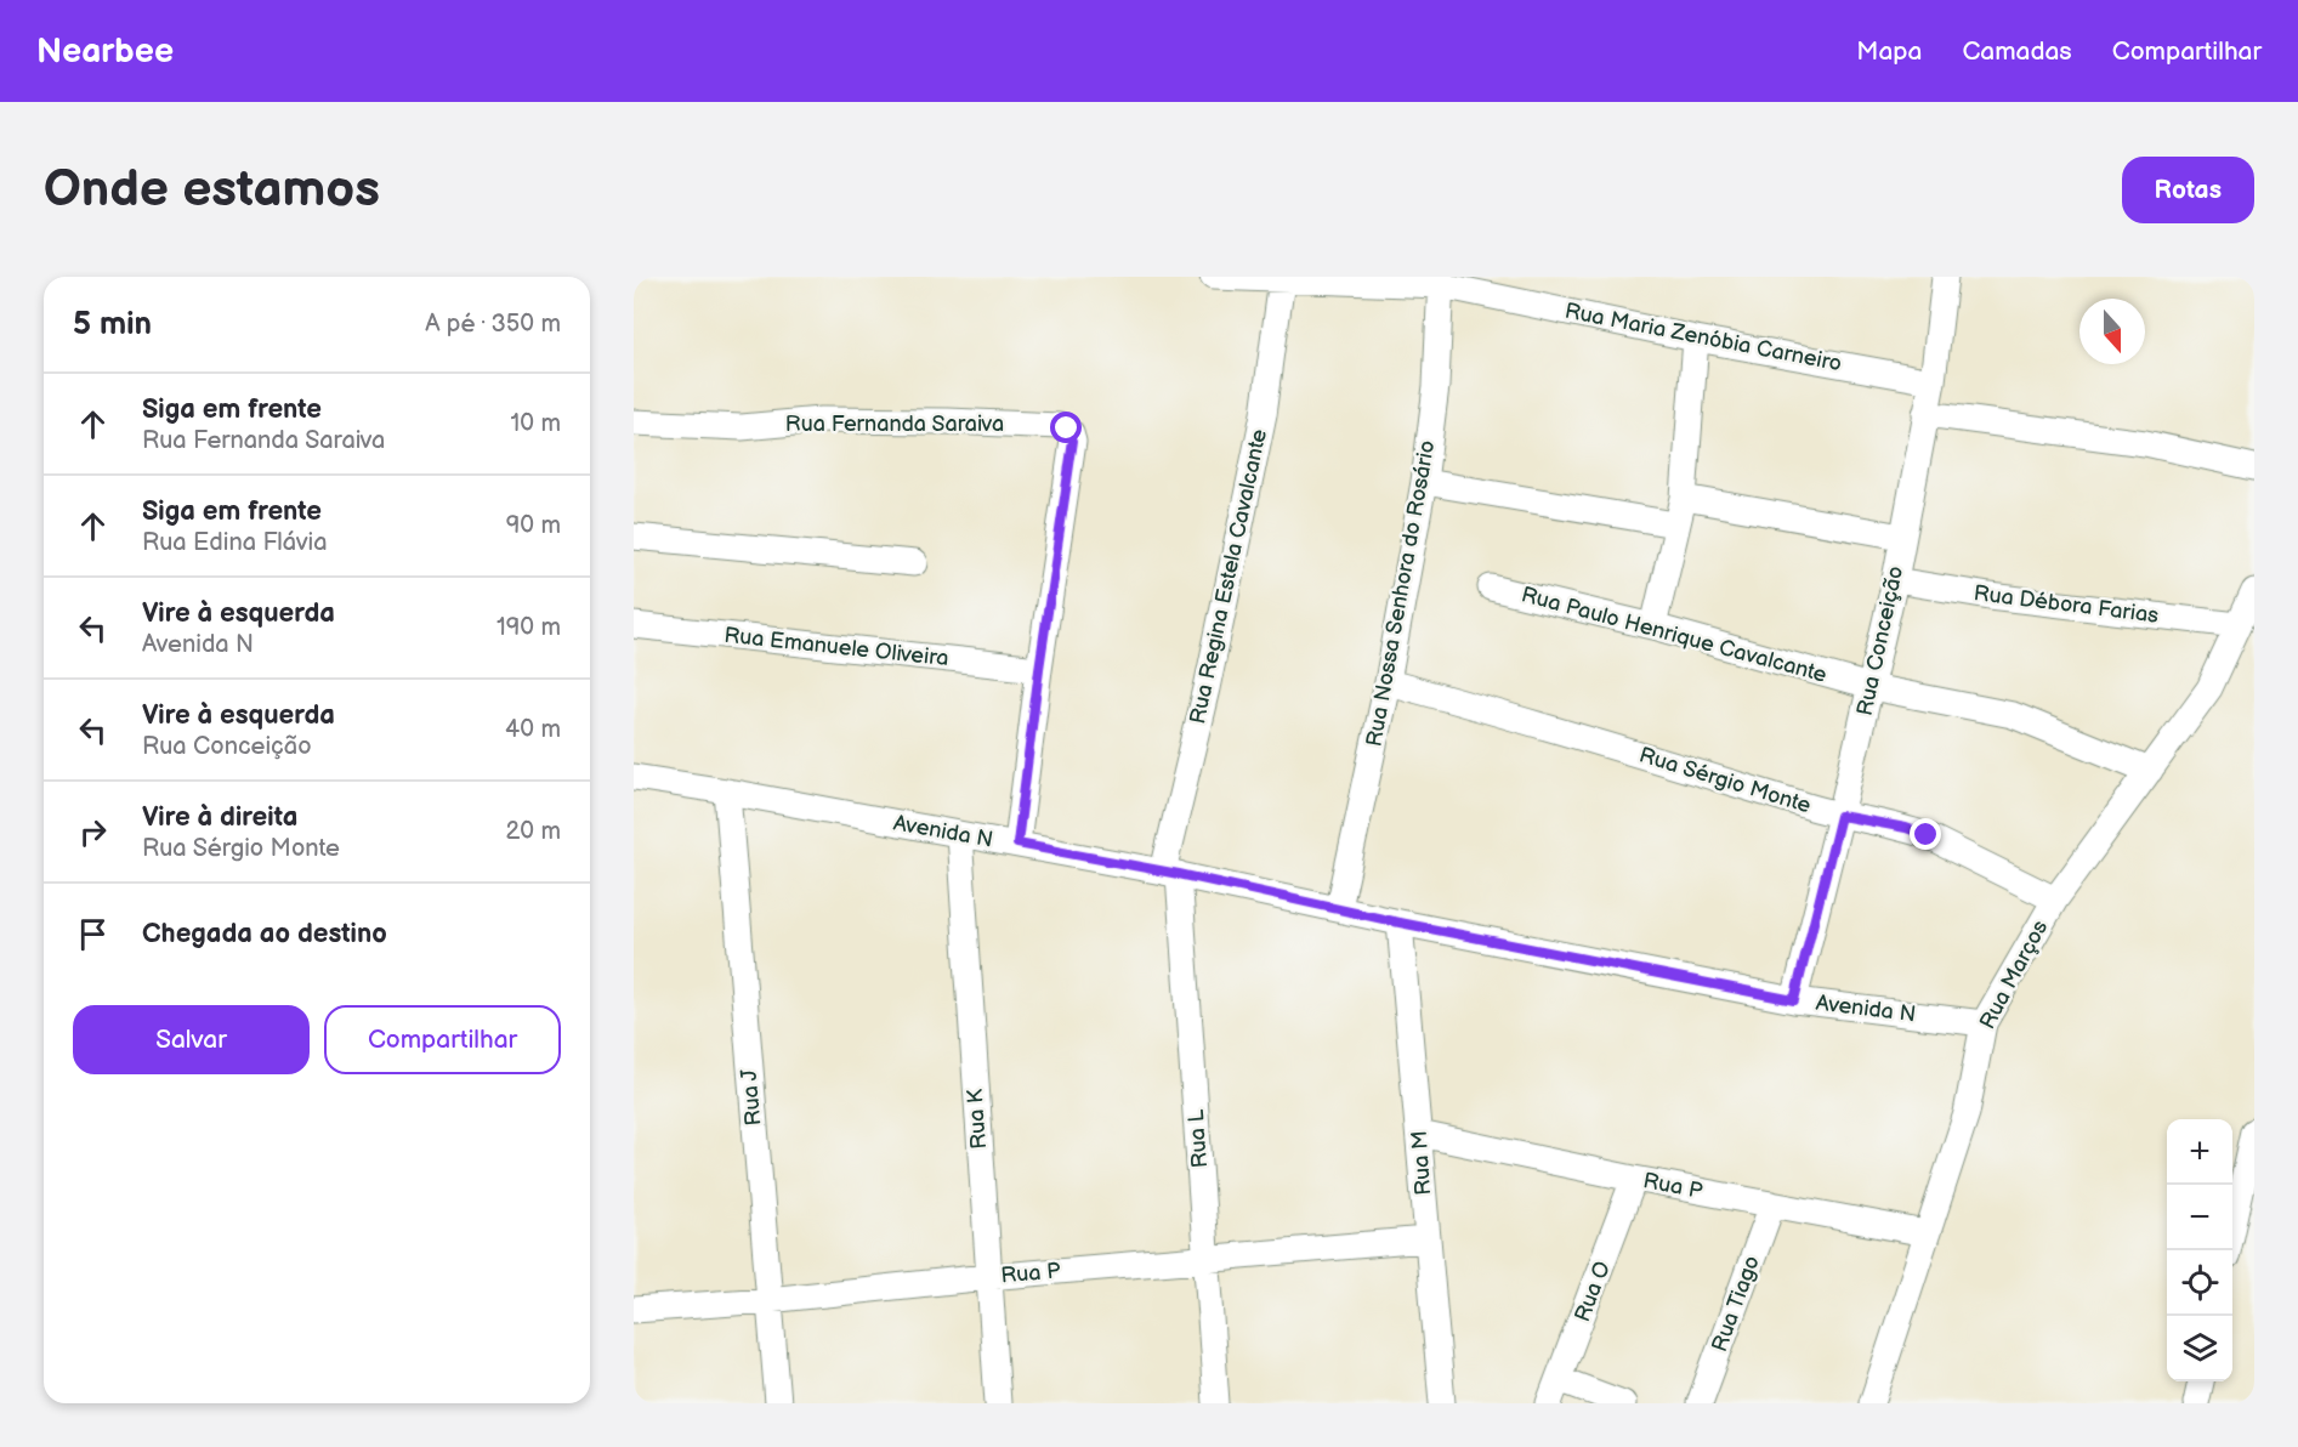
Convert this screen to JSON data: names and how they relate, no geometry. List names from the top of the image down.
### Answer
{
  "streets": {
    "street": [
      "Rua Maria Zenóbia Carneiro",
      "Rua Fernanda Saraiva",
      "Rua Regina Estela Cavalcante",
      "Rua Nossa Senhora do Rosário",
      "Rua Débora Farias",
      "Rua Paulo Henrique Cavalcante",
      "Rua Conceição",
      "Rua Emanuele Oliveira",
      "Rua Sérgio Monte",
      "Avenida N",
      "Rua Marços",
      "Rua J",
      "Rua K",
      "Rua L",
      "Rua M",
      "Rua P",
      "Rua O",
      "Rua Tiago"
    ]
  },
  "crossings": [
    ["Rua Maria Zenóbia Carneiro", "Rua Regina Estela Cavalcante"],
    ["Rua Maria Zenóbia Carneiro", "Rua Nossa Senhora do Rosário"],
    ["Rua Maria Zenóbia Carneiro", "Rua Conceição"],
    ["Rua Fernanda Saraiva", "Rua Emanuele Oliveira"],
    ["Rua Regina Estela Cavalcante", "Avenida N"],
    ["Rua Regina Estela Cavalcante", "Rua L"],
    ["Rua Nossa Senhora do Rosário", "Rua Sérgio Monte"],
    ["Rua Nossa Senhora do Rosário", "Avenida N"],
    ["Rua Débora Farias", "Rua Conceição"],
    ["Rua Débora Farias", "Rua Marços"],
    ["Rua Paulo Henrique Cavalcante", "Rua Conceição"],
    ["Rua Paulo Henrique Cavalcante", "Rua Marços"],
    ["Rua Conceição", "Rua Sérgio Monte"],
    ["Rua Conceição", "Avenida N"],
    ["Rua Sérgio Monte", "Rua Marços"],
    ["Avenida N", "Rua Marços"],
    ["Avenida N", "Rua J"],
    ["Avenida N", "Rua K"],
    ["Avenida N", "Rua L"],
    ["Avenida N", "Rua M"],
    ["Rua Marços", "Rua P"],
    ["Rua J", "Rua P"],
    ["Rua K", "Rua P"],
    ["Rua L", "Rua P"],
    ["Rua M", "Rua P"],
    ["Rua P", "Rua O"],
    ["Rua P", "Rua Tiago"]
  ],
  "north": "bottom",
  "page": {
    "header": "Nearbee",
    "nav": ["Mapa", "Camadas", "Compartilhar"],
    "buttons": [
      "Rotas",
      ["Salvar", "Compartilhar"]
    ],
    "title": "Onde estamos",
    "heading": ["5 min", "A pé · 350 m"],
    "list": [
      ["Siga em frente", "Rua Fernanda Saraiva", "10 m"],
      ["Siga em frente", "Rua Edina Flávia", "90 m"],
      ["Vire à esquerda", "Avenida N", "190 m"],
      ["Vire à esquerda", "Rua Conceição", "40 m"],
      ["Vire à direita", "Rua Sérgio Monte", "20 m"],
      "Chegada ao destino"
    ],
    "map_buttons": ["+", "−"]
  }
}
